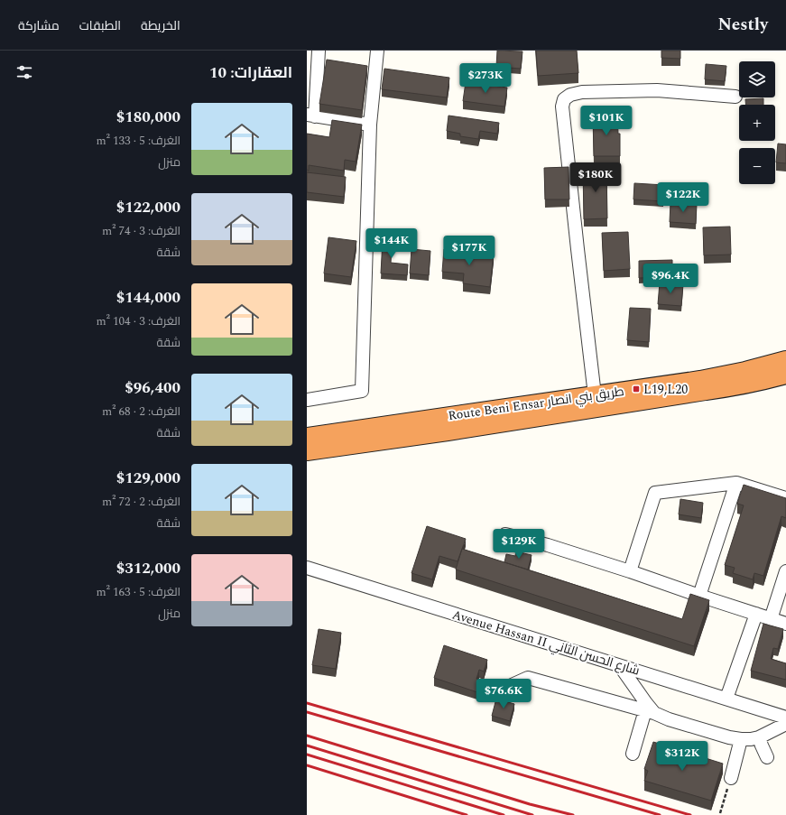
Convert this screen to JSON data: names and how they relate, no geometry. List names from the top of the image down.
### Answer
{
  "streets": {
    "highway": ["Route Beni Ensar طريق بني انصار"],
    "street": ["Avenue Hassan II شارع الحسن الثاني"]
  },
  "places": {
    "transit": ["L19,L20"]
  },
  "page": {
    "header": "Nestly",
    "nav": ["الخريطة", "الطبقات", "مشاركة"],
    "heading": "العقارات: 10",
    "map_buttons": ["+", "−"],
    "price": [
      "$273K",
      "$101K",
      "$180K",
      "$122K",
      "$144K",
      "$177K",
      "$96.4K",
      "$129K",
      "$76.6K",
      "$312K"
    ],
    "list": [
      {
        "name": "$180,000",
        "note": "الغرف: 5 · 133 m² · منزل"
      },
      {
        "name": "$122,000",
        "note": "الغرف: 3 · 74 m² · شقة"
      },
      {
        "name": "$144,000",
        "note": "الغرف: 3 · 104 m² · شقة"
      },
      {
        "name": "$96,400",
        "note": "الغرف: 2 · 68 m² · شقة"
      },
      {
        "name": "$129,000",
        "note": "الغرف: 2 · 72 m² · شقة"
      },
      {
        "name": "$312,000",
        "note": "الغرف: 5 · 163 m² · منزل"
      }
    ]
  }
}
